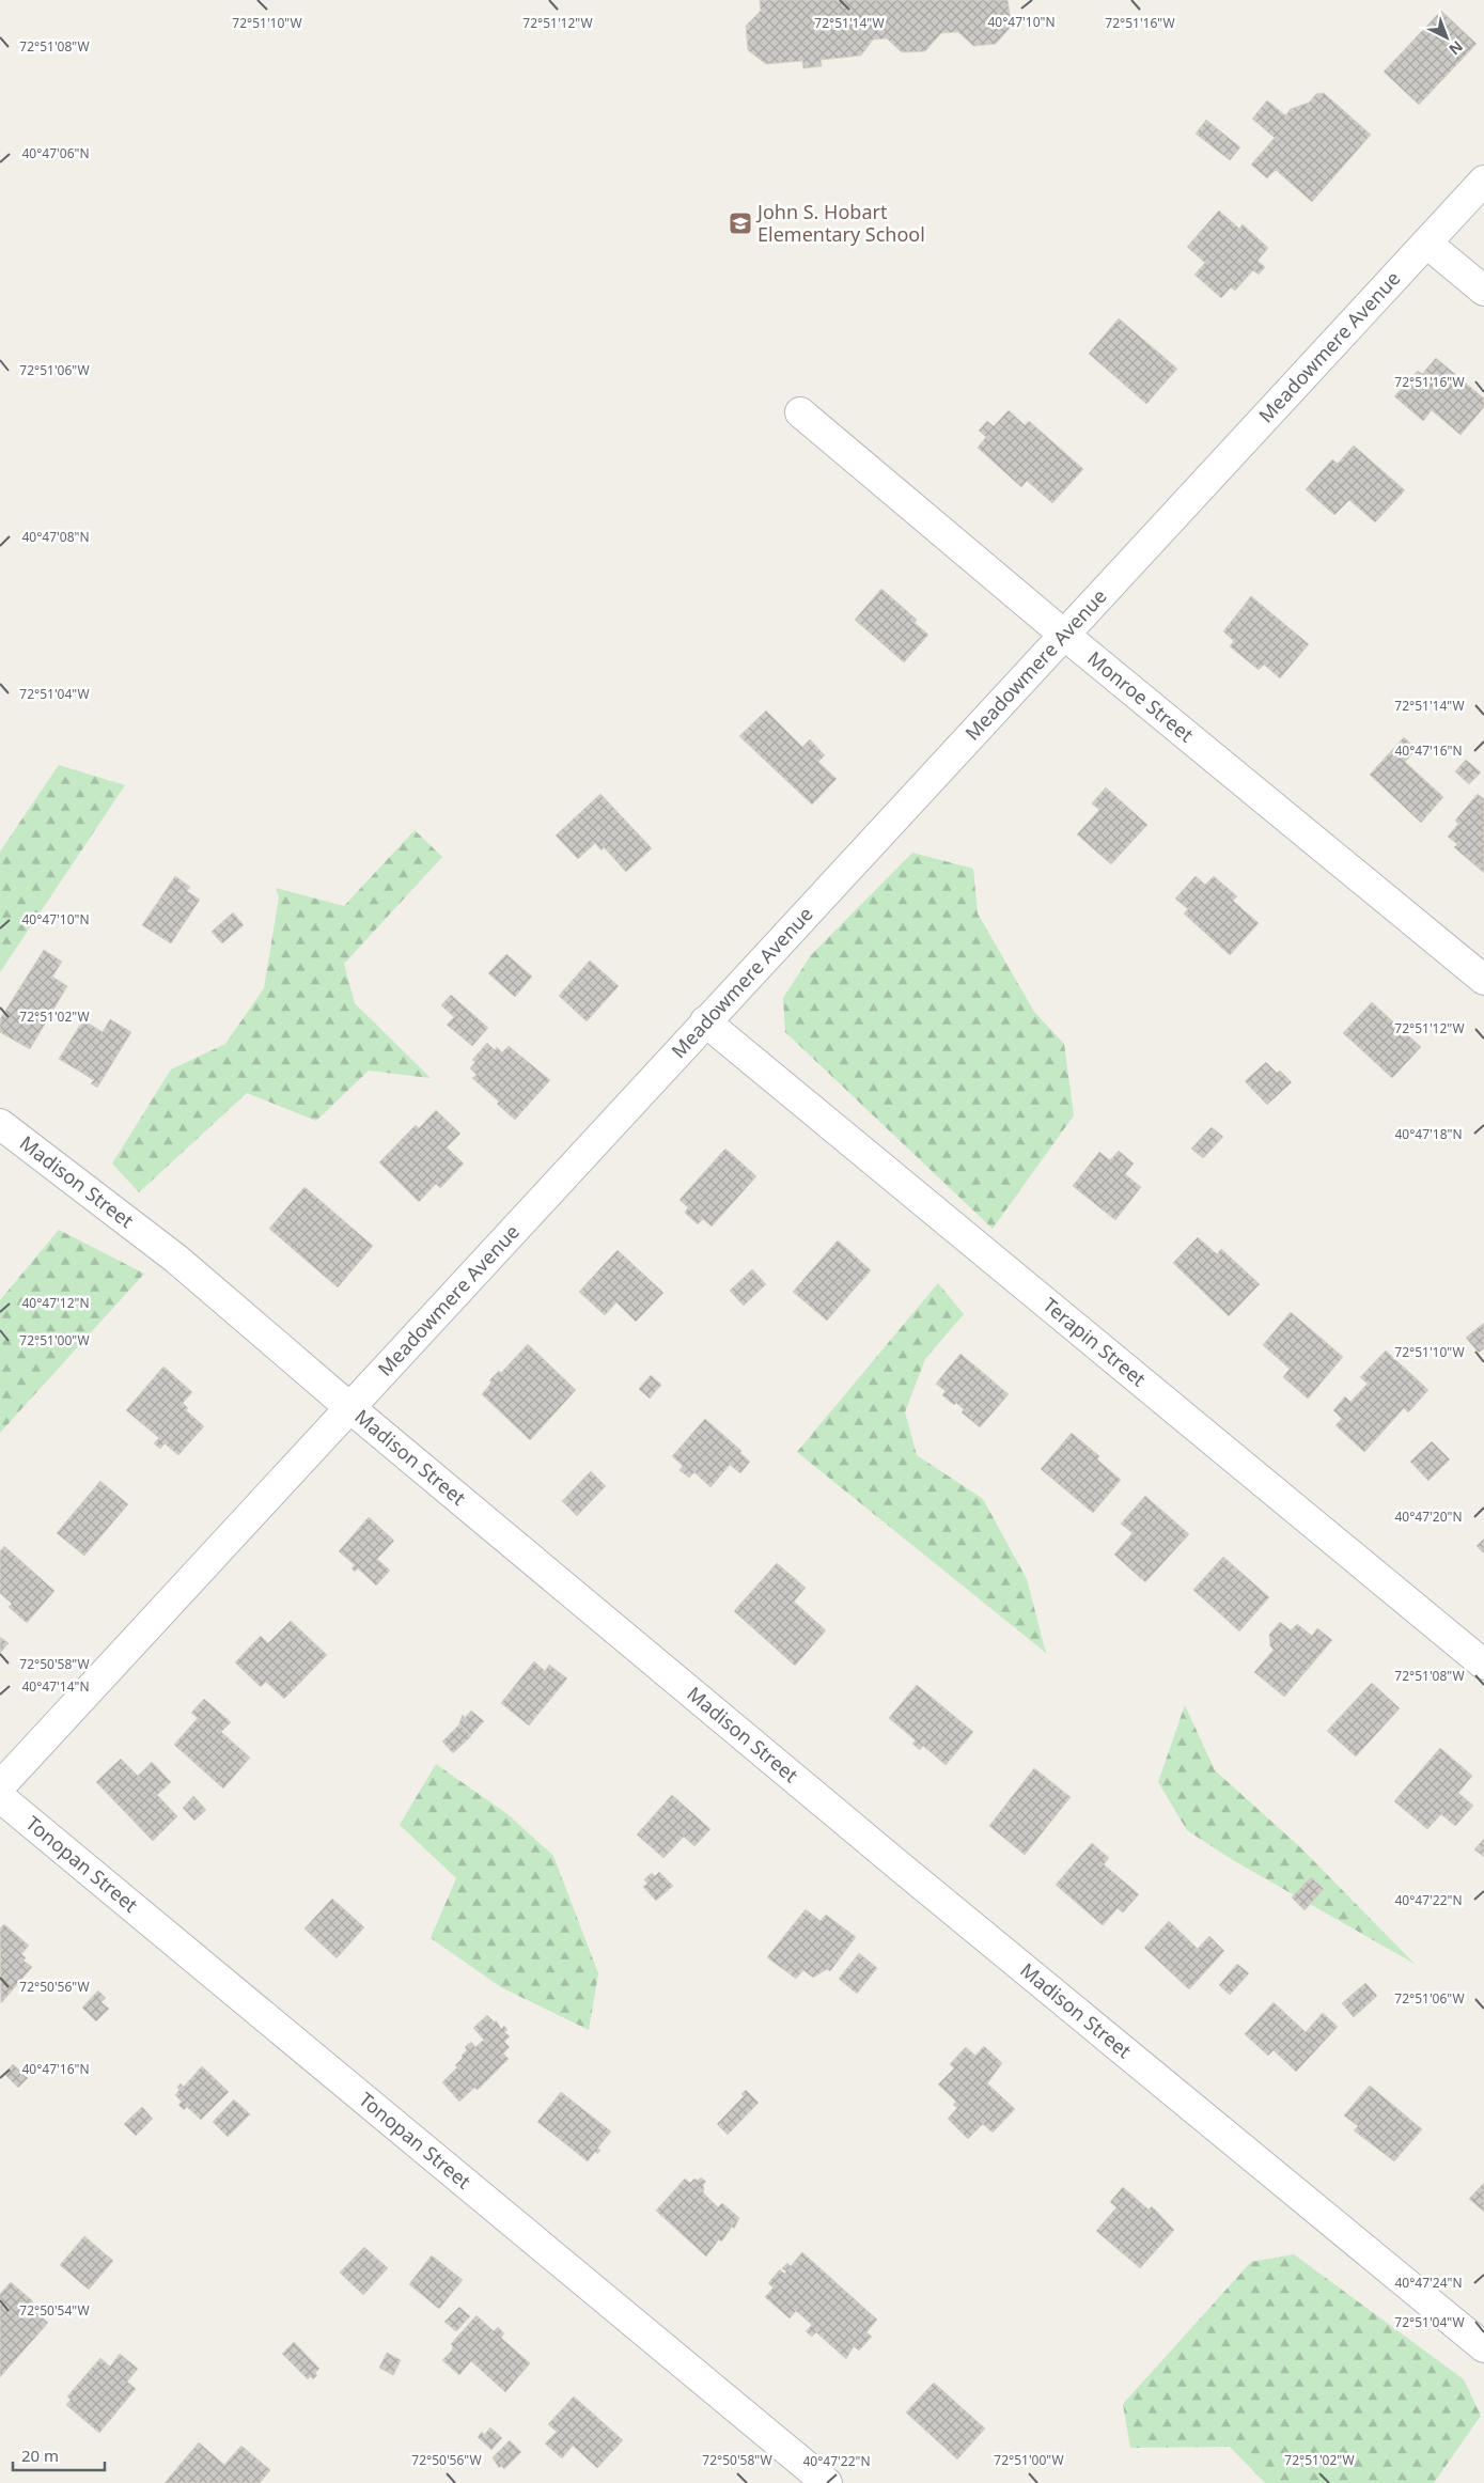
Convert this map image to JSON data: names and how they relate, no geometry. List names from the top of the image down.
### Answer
{
  "streets": {
    "street": [
      "Meadowmere Avenue",
      "Monroe Street",
      "Madison Street",
      "Terapin Street",
      "Tonopan Street"
    ]
  },
  "crossings": [
    ["Meadowmere Avenue", "Monroe Street"],
    ["Meadowmere Avenue", "Madison Street"],
    ["Meadowmere Avenue", "Terapin Street"]
  ],
  "places": {
    "school or university": ["John S. Hobart Elementary School"]
  },
  "scale_bar": "20 m",
  "north": "bottom right",
  "coordinates": [
    "40°47'10\"N",
    "72°51'10\"W",
    "72°51'12\"W",
    "72°51'14\"W",
    "72°51'16\"W",
    "72°51'08\"W",
    "40°47'06\"N",
    "72°51'06\"W",
    "40°47'08\"N",
    "72°51'04\"W",
    "40°47'16\"N",
    "72°51'02\"W",
    "40°47'18\"N",
    "40°47'12\"N",
    "72°51'00\"W",
    "40°47'20\"N",
    "72°50'58\"W",
    "40°47'14\"N",
    "40°47'22\"N",
    "72°50'56\"W",
    "40°47'24\"N",
    "72°50'54\"W"
  ]
}
